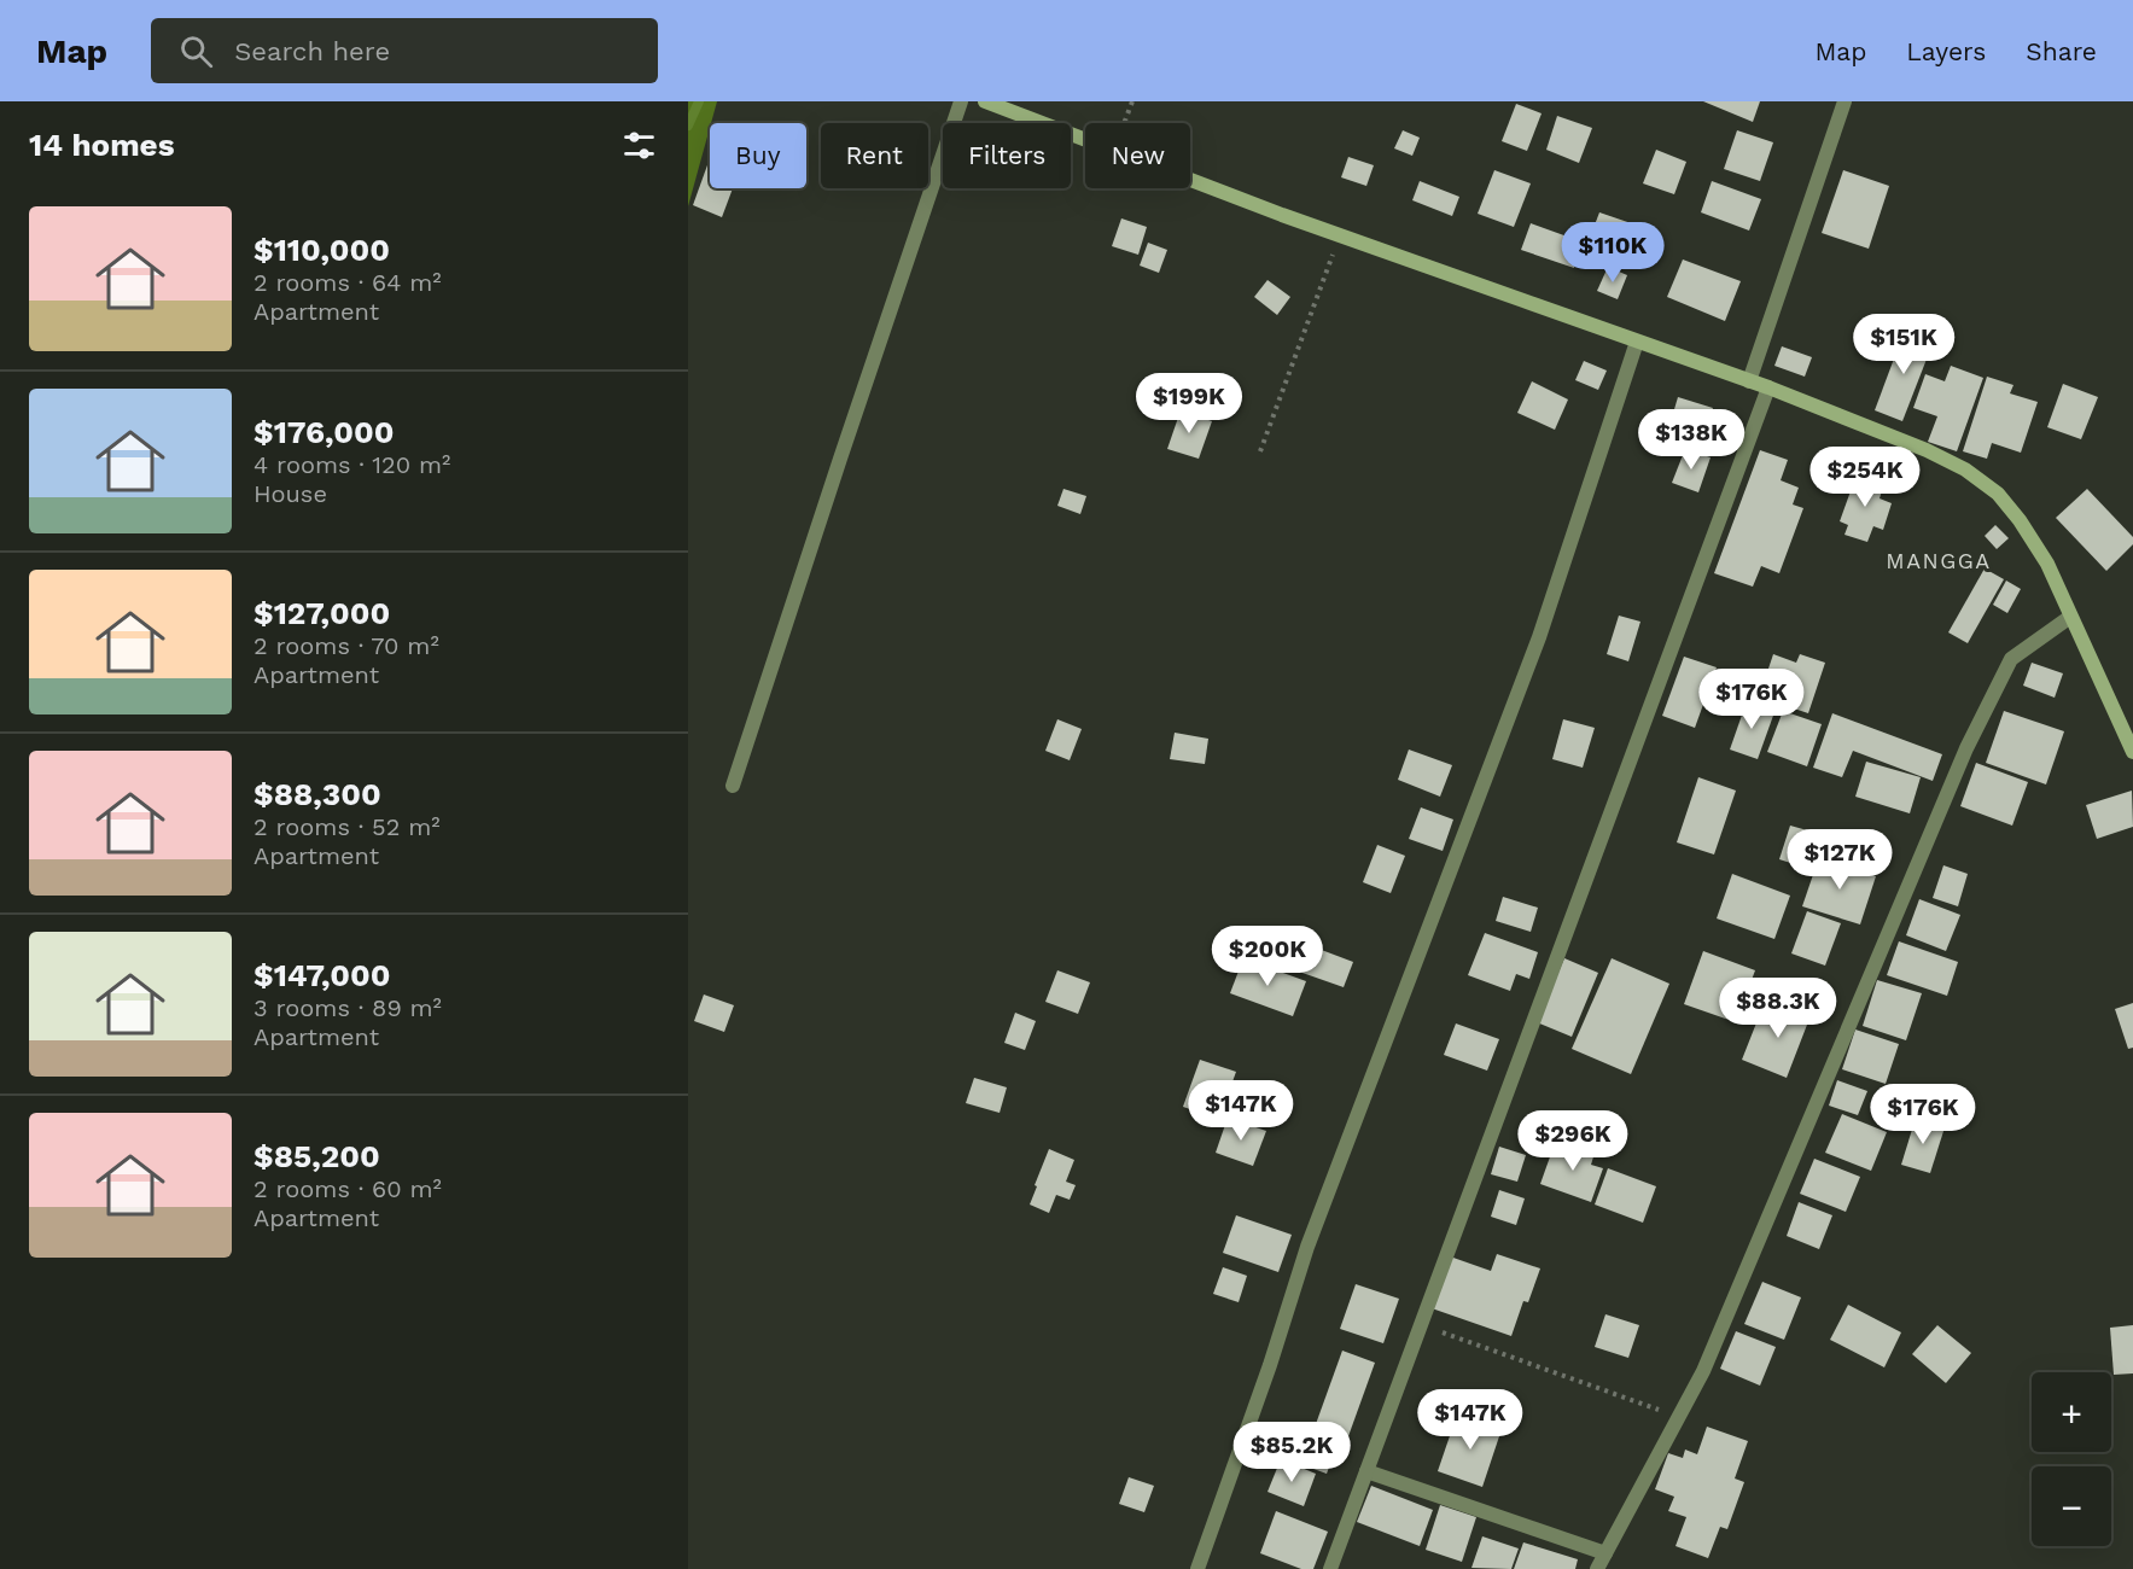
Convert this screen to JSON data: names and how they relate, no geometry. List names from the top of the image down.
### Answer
{
  "districts": ["MANGGA"],
  "page": {
    "header": "Map",
    "search": "Search here",
    "nav": ["Map", "Layers", "Share"],
    "heading": "14 homes",
    "chip": [
      "Buy",
      "Rent",
      "Filters",
      "New"
    ],
    "list": [
      {
        "name": "$110,000",
        "note": "2 rooms · 64 m² · Apartment"
      },
      {
        "name": "$176,000",
        "note": "4 rooms · 120 m² · House"
      },
      {
        "name": "$127,000",
        "note": "2 rooms · 70 m² · Apartment"
      },
      {
        "name": "$88,300",
        "note": "2 rooms · 52 m² · Apartment"
      },
      {
        "name": "$147,000",
        "note": "3 rooms · 89 m² · Apartment"
      },
      {
        "name": "$85,200",
        "note": "2 rooms · 60 m² · Apartment"
      }
    ],
    "price": [
      "$110K",
      "$151K",
      "$199K",
      "$138K",
      "$254K",
      "$176K",
      "$127K",
      "$200K",
      "$88.3K",
      "$147K",
      "$176K",
      "$296K",
      "$147K",
      "$85.2K"
    ],
    "map_buttons": ["+", "−"]
  }
}
